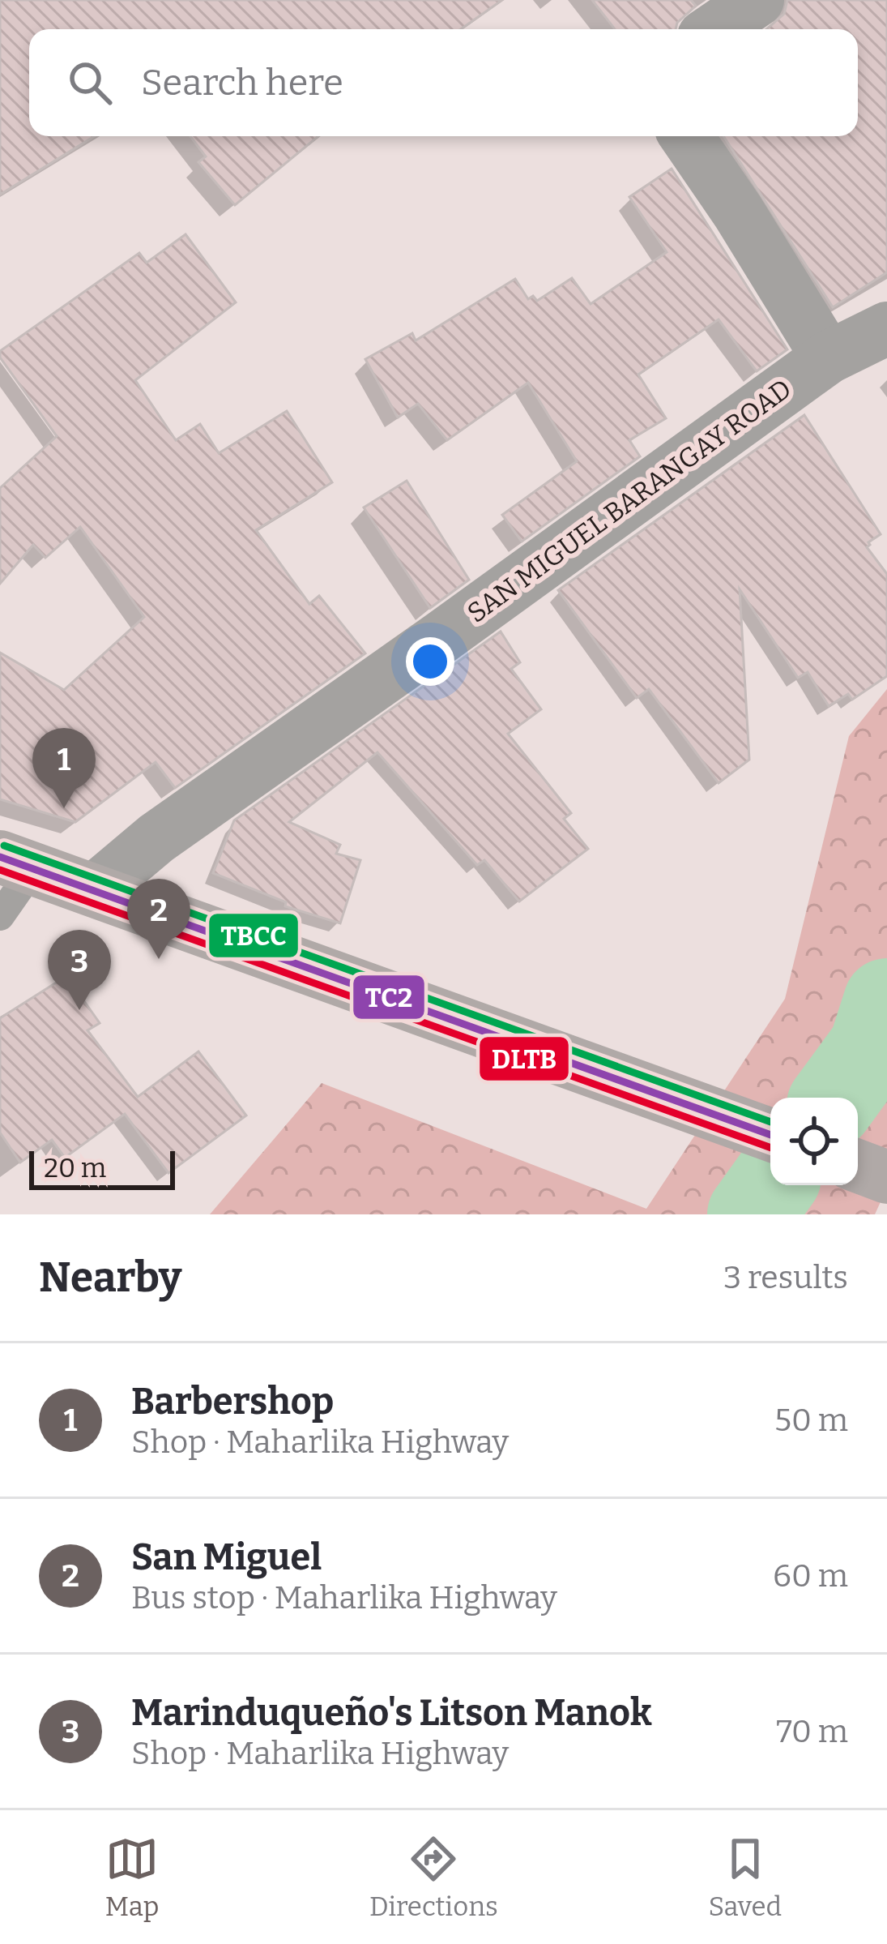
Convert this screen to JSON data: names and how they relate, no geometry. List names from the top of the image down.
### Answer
{
  "streets": {
    "street": ["SAN MIGUEL BARANGAY ROAD"]
  },
  "lines": ["transit line TBCC", "transit line TC2", "transit line DLTB"],
  "scale_bar": "20 m",
  "page": {
    "search": "Search here",
    "pins": ["1", "2", "3"],
    "scale": "20 m",
    "heading": ["Nearby", "3 results"],
    "list": [
      {
        "mark": "1",
        "name": "Barbershop",
        "note": "Shop · Maharlika Highway",
        "value": "50 m"
      },
      {
        "mark": "2",
        "name": "San Miguel",
        "note": "Bus stop · Maharlika Highway",
        "value": "60 m"
      },
      {
        "mark": "3",
        "name": "Marinduqueño's Litson Manok",
        "note": "Shop · Maharlika Highway",
        "value": "70 m"
      }
    ],
    "nav": ["Map", "Directions", "Saved"]
  }
}
